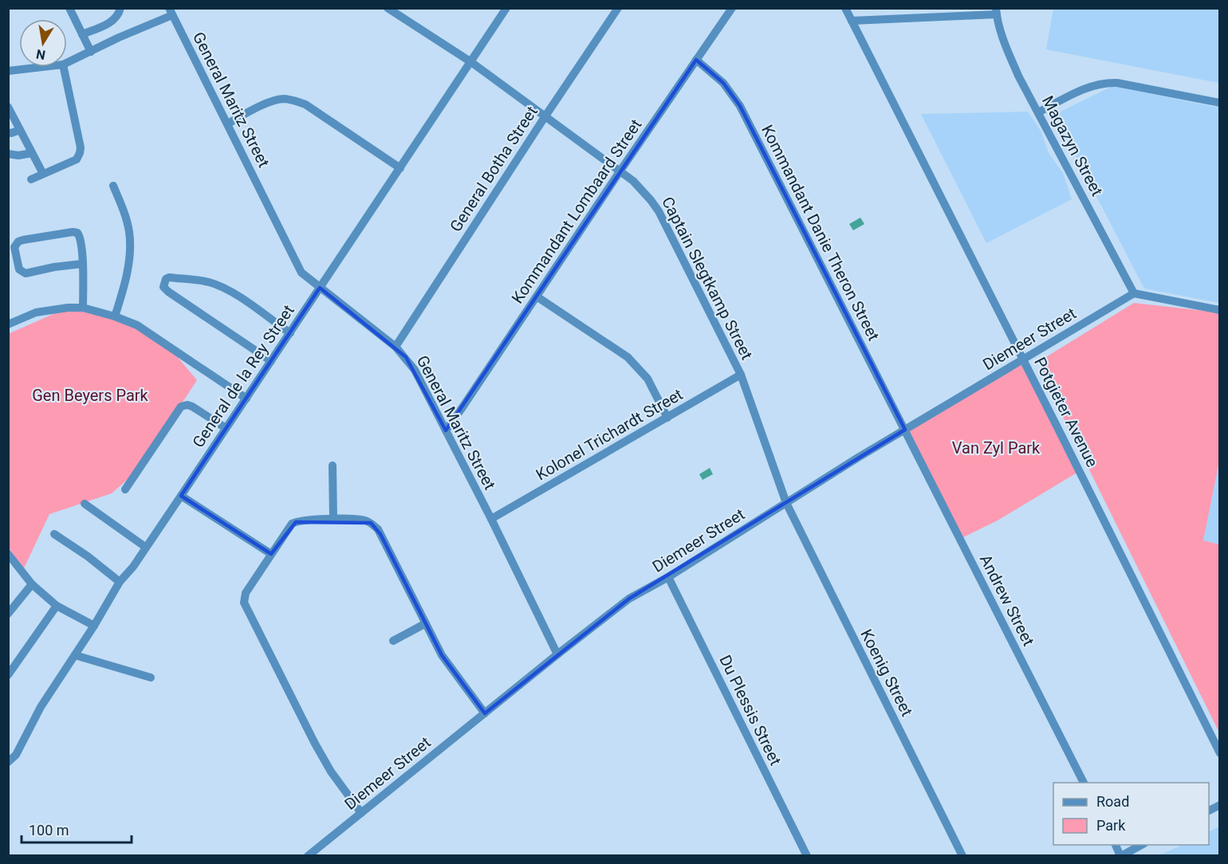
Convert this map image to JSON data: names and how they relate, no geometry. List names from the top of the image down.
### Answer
{
  "streets": {
    "street": [
      "General Maritz Street",
      "Magazyn Street",
      "General Botha Street",
      "Kommandant Lombaard Street",
      "Kommandant Danie Theron Street",
      "Captain Slegtkamp Street",
      "Diemeer Street",
      "General de la Rey Street",
      "Potgieter Avenue",
      "Kolonel Trichardt Street",
      "Andrew Street",
      "Koenig Street",
      "Du Plessis Street"
    ]
  },
  "crossings": [
    ["General Maritz Street", "General Botha Street"],
    ["General Maritz Street", "Kommandant Lombaard Street"],
    ["General Maritz Street", "Diemeer Street"],
    ["General Maritz Street", "General de la Rey Street"],
    ["General Maritz Street", "Kolonel Trichardt Street"],
    ["Magazyn Street", "Diemeer Street"],
    ["General Botha Street", "Captain Slegtkamp Street"],
    ["Kommandant Lombaard Street", "Kommandant Danie Theron Street"],
    ["Kommandant Lombaard Street", "Captain Slegtkamp Street"],
    ["Kommandant Danie Theron Street", "Diemeer Street"],
    ["Kommandant Danie Theron Street", "Andrew Street"],
    ["Captain Slegtkamp Street", "Diemeer Street"],
    ["Captain Slegtkamp Street", "General de la Rey Street"],
    ["Captain Slegtkamp Street", "Kolonel Trichardt Street"],
    ["Captain Slegtkamp Street", "Koenig Street"],
    ["Diemeer Street", "Potgieter Avenue"],
    ["Diemeer Street", "Andrew Street"],
    ["Diemeer Street", "Koenig Street"],
    ["Diemeer Street", "Du Plessis Street"]
  ],
  "parks": ["Gen Beyers Park", "Van Zyl Park"],
  "legend": ["Road", "Park"],
  "scale_bar": "100 m",
  "north": "bottom"
}
